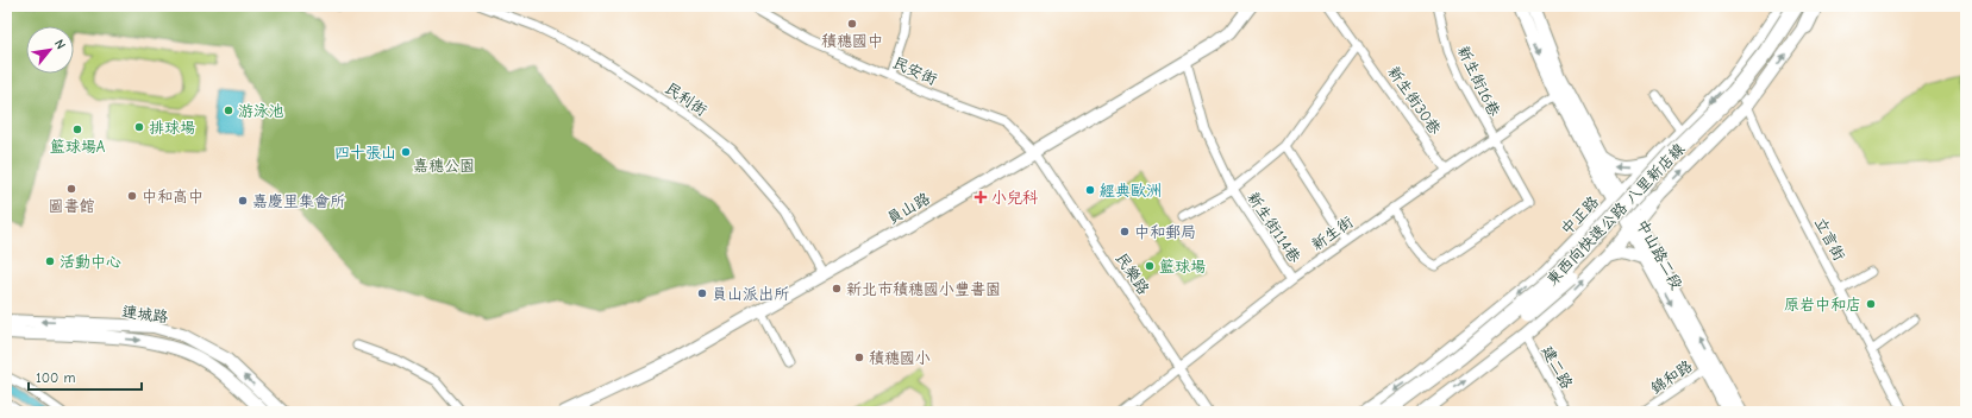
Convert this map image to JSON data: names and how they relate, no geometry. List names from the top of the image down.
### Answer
{
  "streets": {
    "highway": ["東西向快速公路 八里新店線"],
    "main road": [
      "員山路",
      "中正路",
      "中山路二段",
      "連城路"
    ],
    "street": [
      "民安街",
      "新生街16巷",
      "民利街",
      "新生街30巷",
      "新生街114巷",
      "新生街",
      "立言街",
      "民樂路",
      "建二路",
      "錦和路"
    ]
  },
  "crossings": [
    ["民安街", "員山路"],
    ["民安街", "民樂路"],
    ["新生街16巷", "新生街"],
    ["民利街", "員山路"],
    ["新生街30巷", "新生街"],
    ["員山路", "新生街114巷"],
    ["員山路", "民樂路"],
    ["中正路", "立言街"],
    ["中正路", "中山路二段"],
    ["新生街114巷", "新生街"],
    ["新生街", "中山路二段"],
    ["新生街", "民樂路"],
    ["中山路二段", "錦和路"]
  ],
  "parks": ["嘉穗公園"],
  "places": {
    "other": [
      "積穗國中",
      "游泳池",
      "排球場",
      "籃球場A",
      "四十張山",
      "圖書館",
      "經典歐洲",
      "中和高中",
      "嘉慶里集會所",
      "中和郵局",
      "活動中心",
      "籃球場",
      "新北市積穗國小豐書園",
      "員山派出所",
      "原岩中和店",
      "積穗國小"
    ],
    "health": ["小兒科"]
  },
  "scale_bar": "100 m",
  "north": "top right"
}
